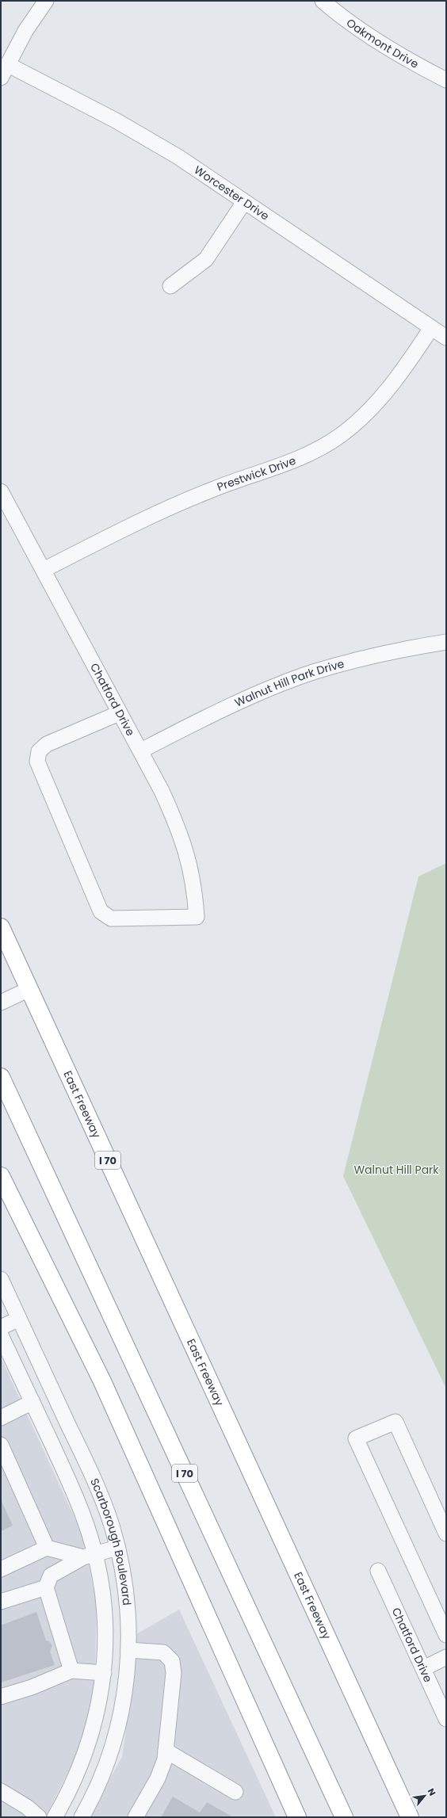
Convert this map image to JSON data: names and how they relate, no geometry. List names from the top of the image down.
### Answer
{
  "streets": {
    "highway": ["East Freeway", "I 70"],
    "street": [
      "Oakmont Drive",
      "Worcester Drive",
      "Prestwick Drive",
      "Walnut Hill Park Drive",
      "Chatford Drive",
      "Scarborough Boulevard"
    ]
  },
  "crossings": [
    ["Worcester Drive", "Prestwick Drive"],
    ["Prestwick Drive", "Chatford Drive"],
    ["Walnut Hill Park Drive", "Chatford Drive"]
  ],
  "parks": ["Walnut Hill Park"],
  "north": "top right"
}
